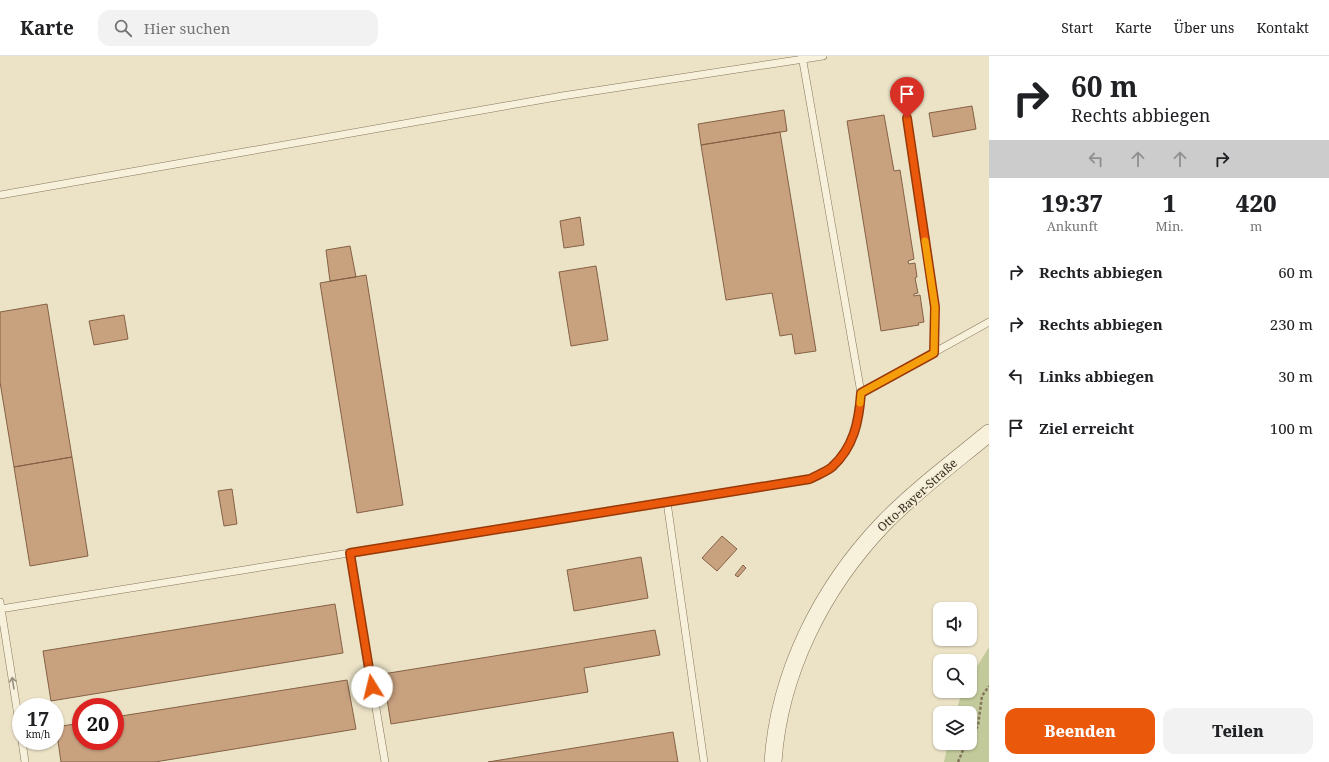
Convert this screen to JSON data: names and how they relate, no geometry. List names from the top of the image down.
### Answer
{
  "streets": {
    "street": ["Otto-Bayer-Straße"]
  },
  "page": {
    "header": "Karte",
    "search": "Hier suchen",
    "nav": [
      "Start",
      "Karte",
      "Über uns",
      "Kontakt"
    ],
    "turn": ["60 m", "Rechts abbiegen"],
    "eta": [
      "19:37",
      "Ankunft",
      "1",
      "Min.",
      "420",
      "m"
    ],
    "list": [
      {
        "name": "Rechts abbiegen",
        "value": "60 m"
      },
      {
        "name": "Rechts abbiegen",
        "value": "230 m"
      },
      {
        "name": "Links abbiegen",
        "value": "30 m"
      },
      {
        "name": "Ziel erreicht",
        "value": "100 m"
      }
    ],
    "speed": "17 km/h",
    "limit": "20",
    "buttons": ["Beenden", "Teilen"]
  }
}
